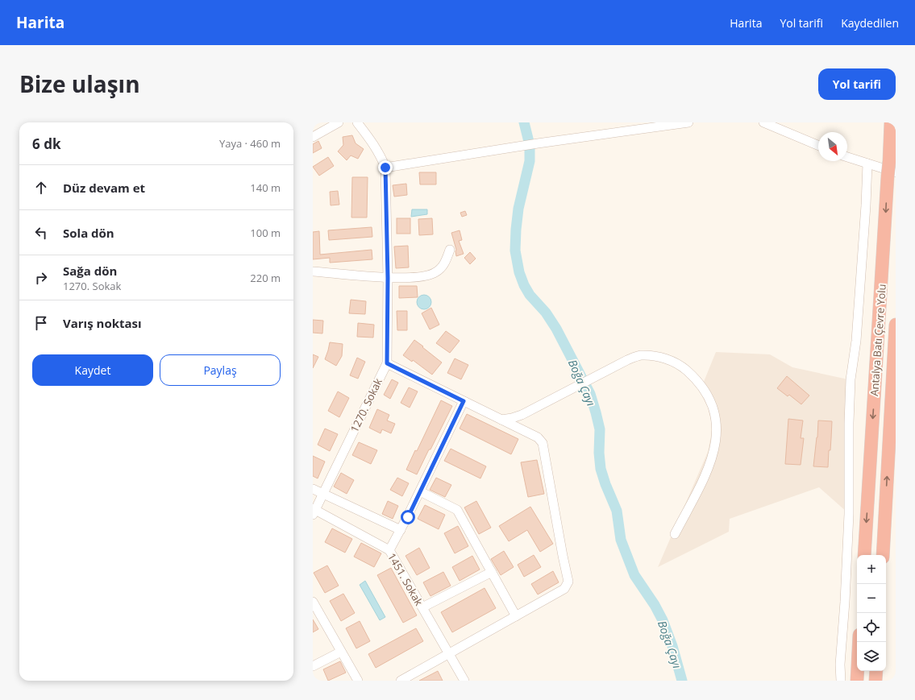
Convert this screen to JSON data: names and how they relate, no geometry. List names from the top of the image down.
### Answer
{
  "streets": {
    "highway": ["Antalya Batı Çevre Yolu"],
    "street": ["1270. Sokak", "1451. Sokak"]
  },
  "crossings": [
    ["1270. Sokak", "1451. Sokak"]
  ],
  "water": ["Boğa Çayı"],
  "north": "bottom right",
  "page": {
    "header": "Harita",
    "nav": ["Harita", "Yol tarifi", "Kaydedilen"],
    "title": "Bize ulaşın",
    "buttons": [
      "Yol tarifi",
      ["Kaydet", "Paylaş"]
    ],
    "heading": ["6 dk", "Yaya · 460 m"],
    "list": [
      ["Düz devam et", "140 m"],
      ["Sola dön", "100 m"],
      ["Sağa dön", "1270. Sokak", "220 m"],
      "Varış noktası"
    ],
    "map_buttons": ["+", "−"]
  }
}
